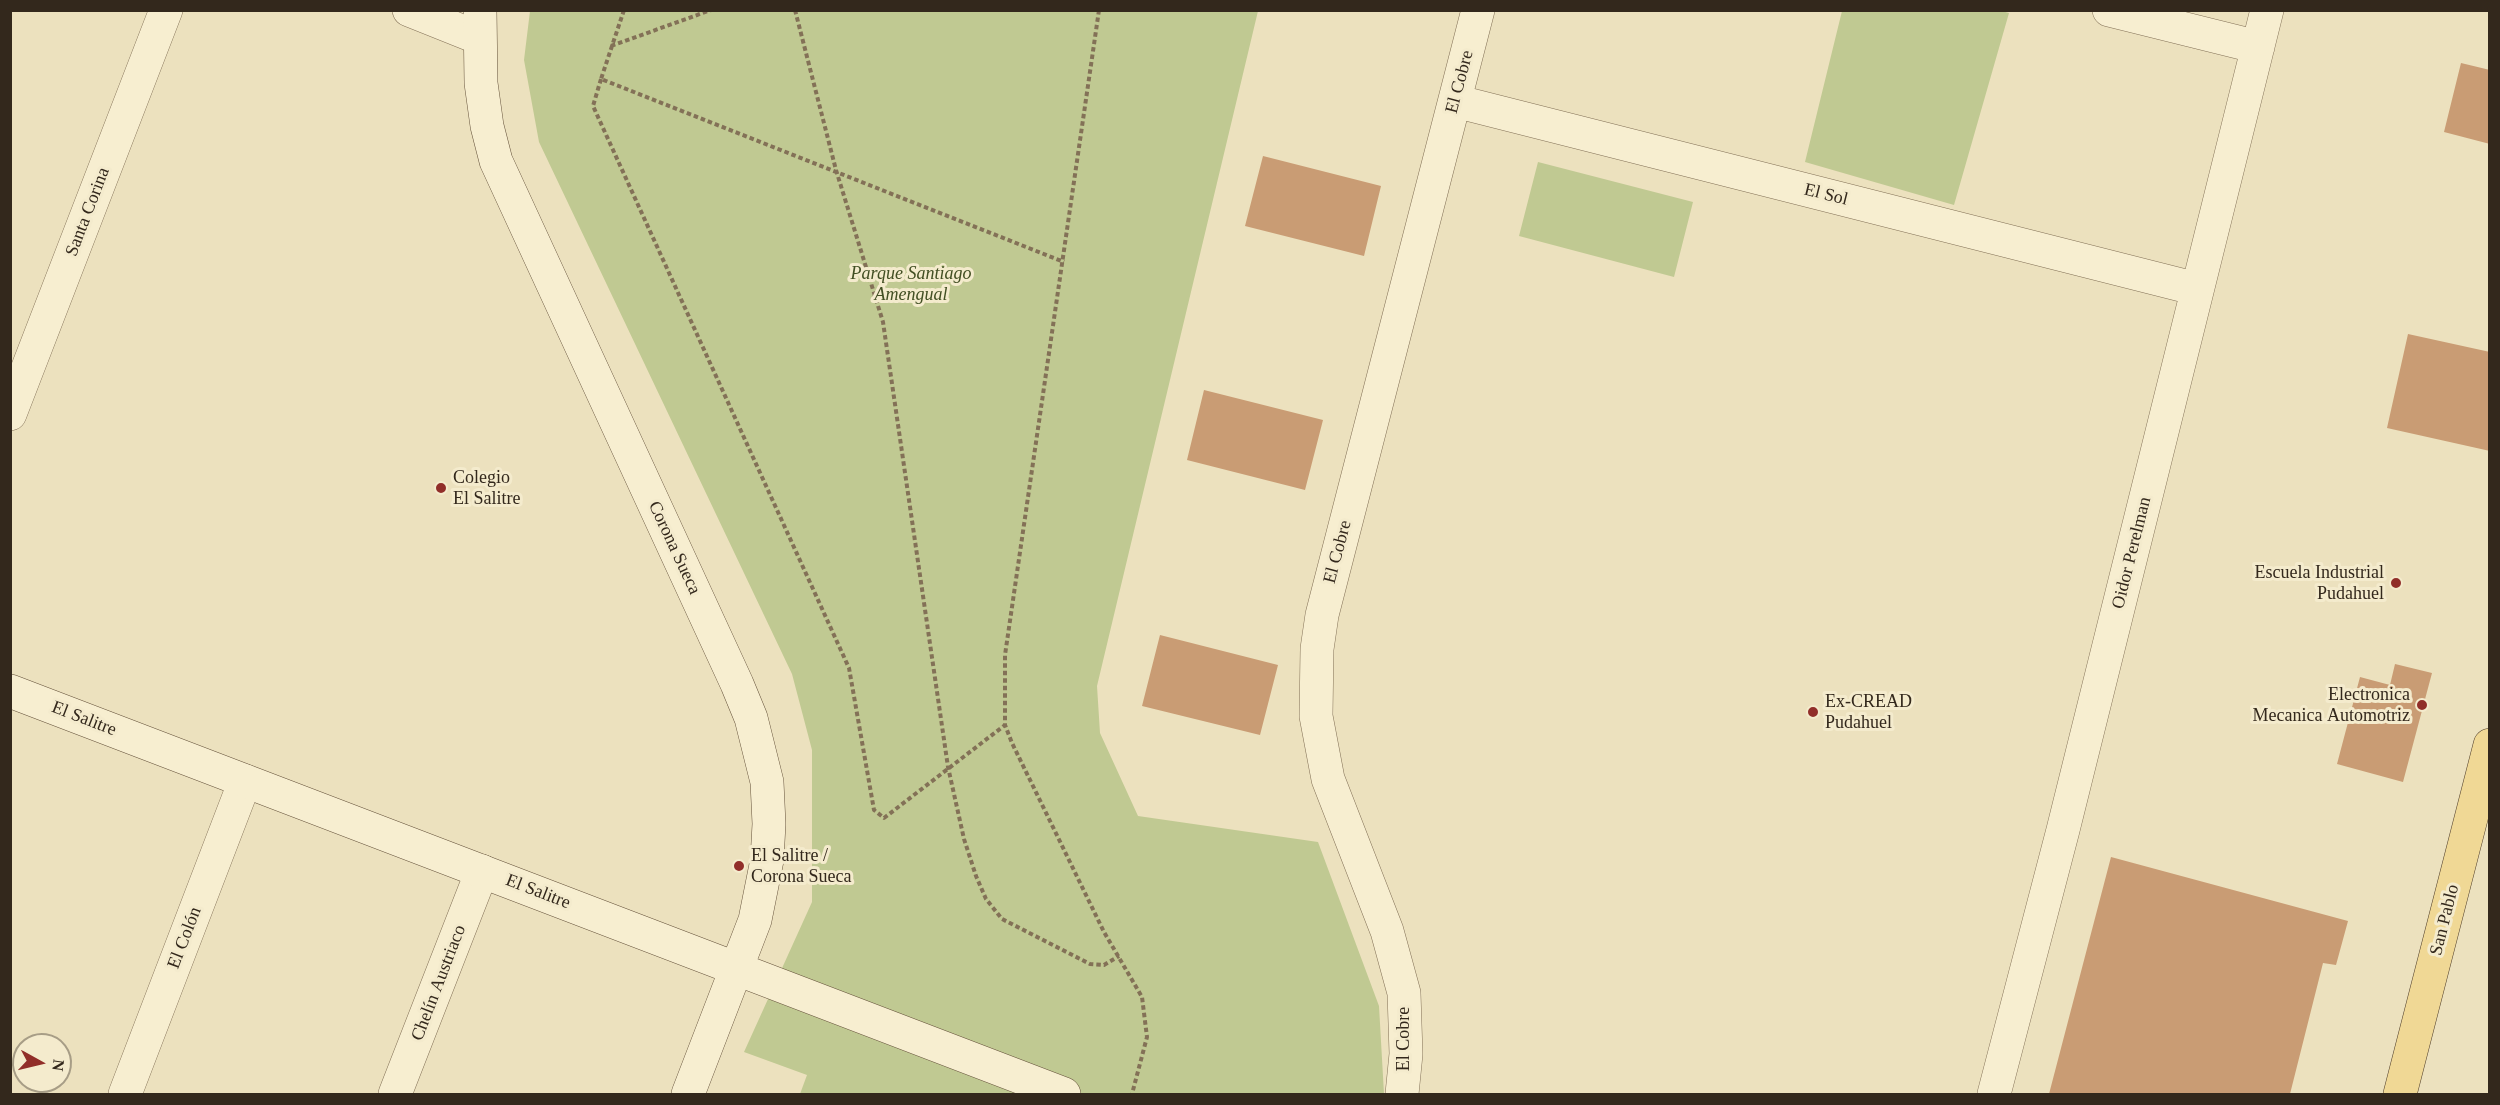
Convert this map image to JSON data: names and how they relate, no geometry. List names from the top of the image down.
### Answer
{
  "streets": {
    "main road": ["San Pablo"],
    "street": [
      "El Cobre",
      "El Sol",
      "Santa Corina",
      "Corona Sueca",
      "Oidor Perelman",
      "El Salitre",
      "El Colón",
      "Chelín Austriaco"
    ]
  },
  "crossings": [
    ["El Cobre", "El Sol"],
    ["El Sol", "Oidor Perelman"],
    ["Corona Sueca", "El Salitre"],
    ["El Salitre", "El Colón"],
    ["El Salitre", "Chelín Austriaco"]
  ],
  "parks": ["Parque Santiago Amengual"],
  "places": [
    "Colegio El Salitre",
    "Escuela Industrial Pudahuel",
    "Electronica Mecanica Automotriz",
    "Ex-CREAD Pudahuel",
    "El Salitre / Corona Sueca"
  ],
  "north": "right"
}
